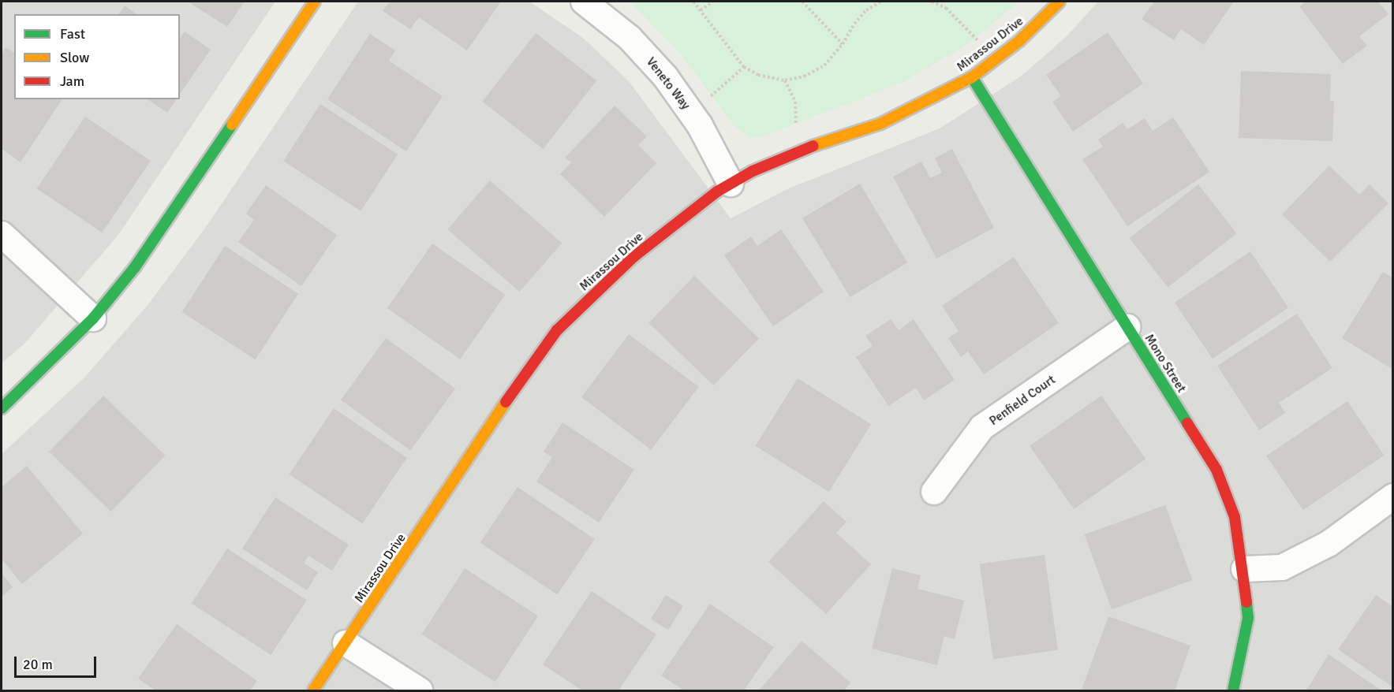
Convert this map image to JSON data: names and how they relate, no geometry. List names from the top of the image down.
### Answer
{
  "streets": {
    "street": [
      "Mirassou Drive",
      "Veneto Way",
      "Mono Street",
      "Penfield Court"
    ]
  },
  "crossings": [
    ["Mirassou Drive", "Veneto Way"],
    ["Mirassou Drive", "Mono Street"],
    ["Mono Street", "Penfield Court"]
  ],
  "legend": ["Fast", "Slow", "Jam"],
  "scale_bar": "20 m"
}
